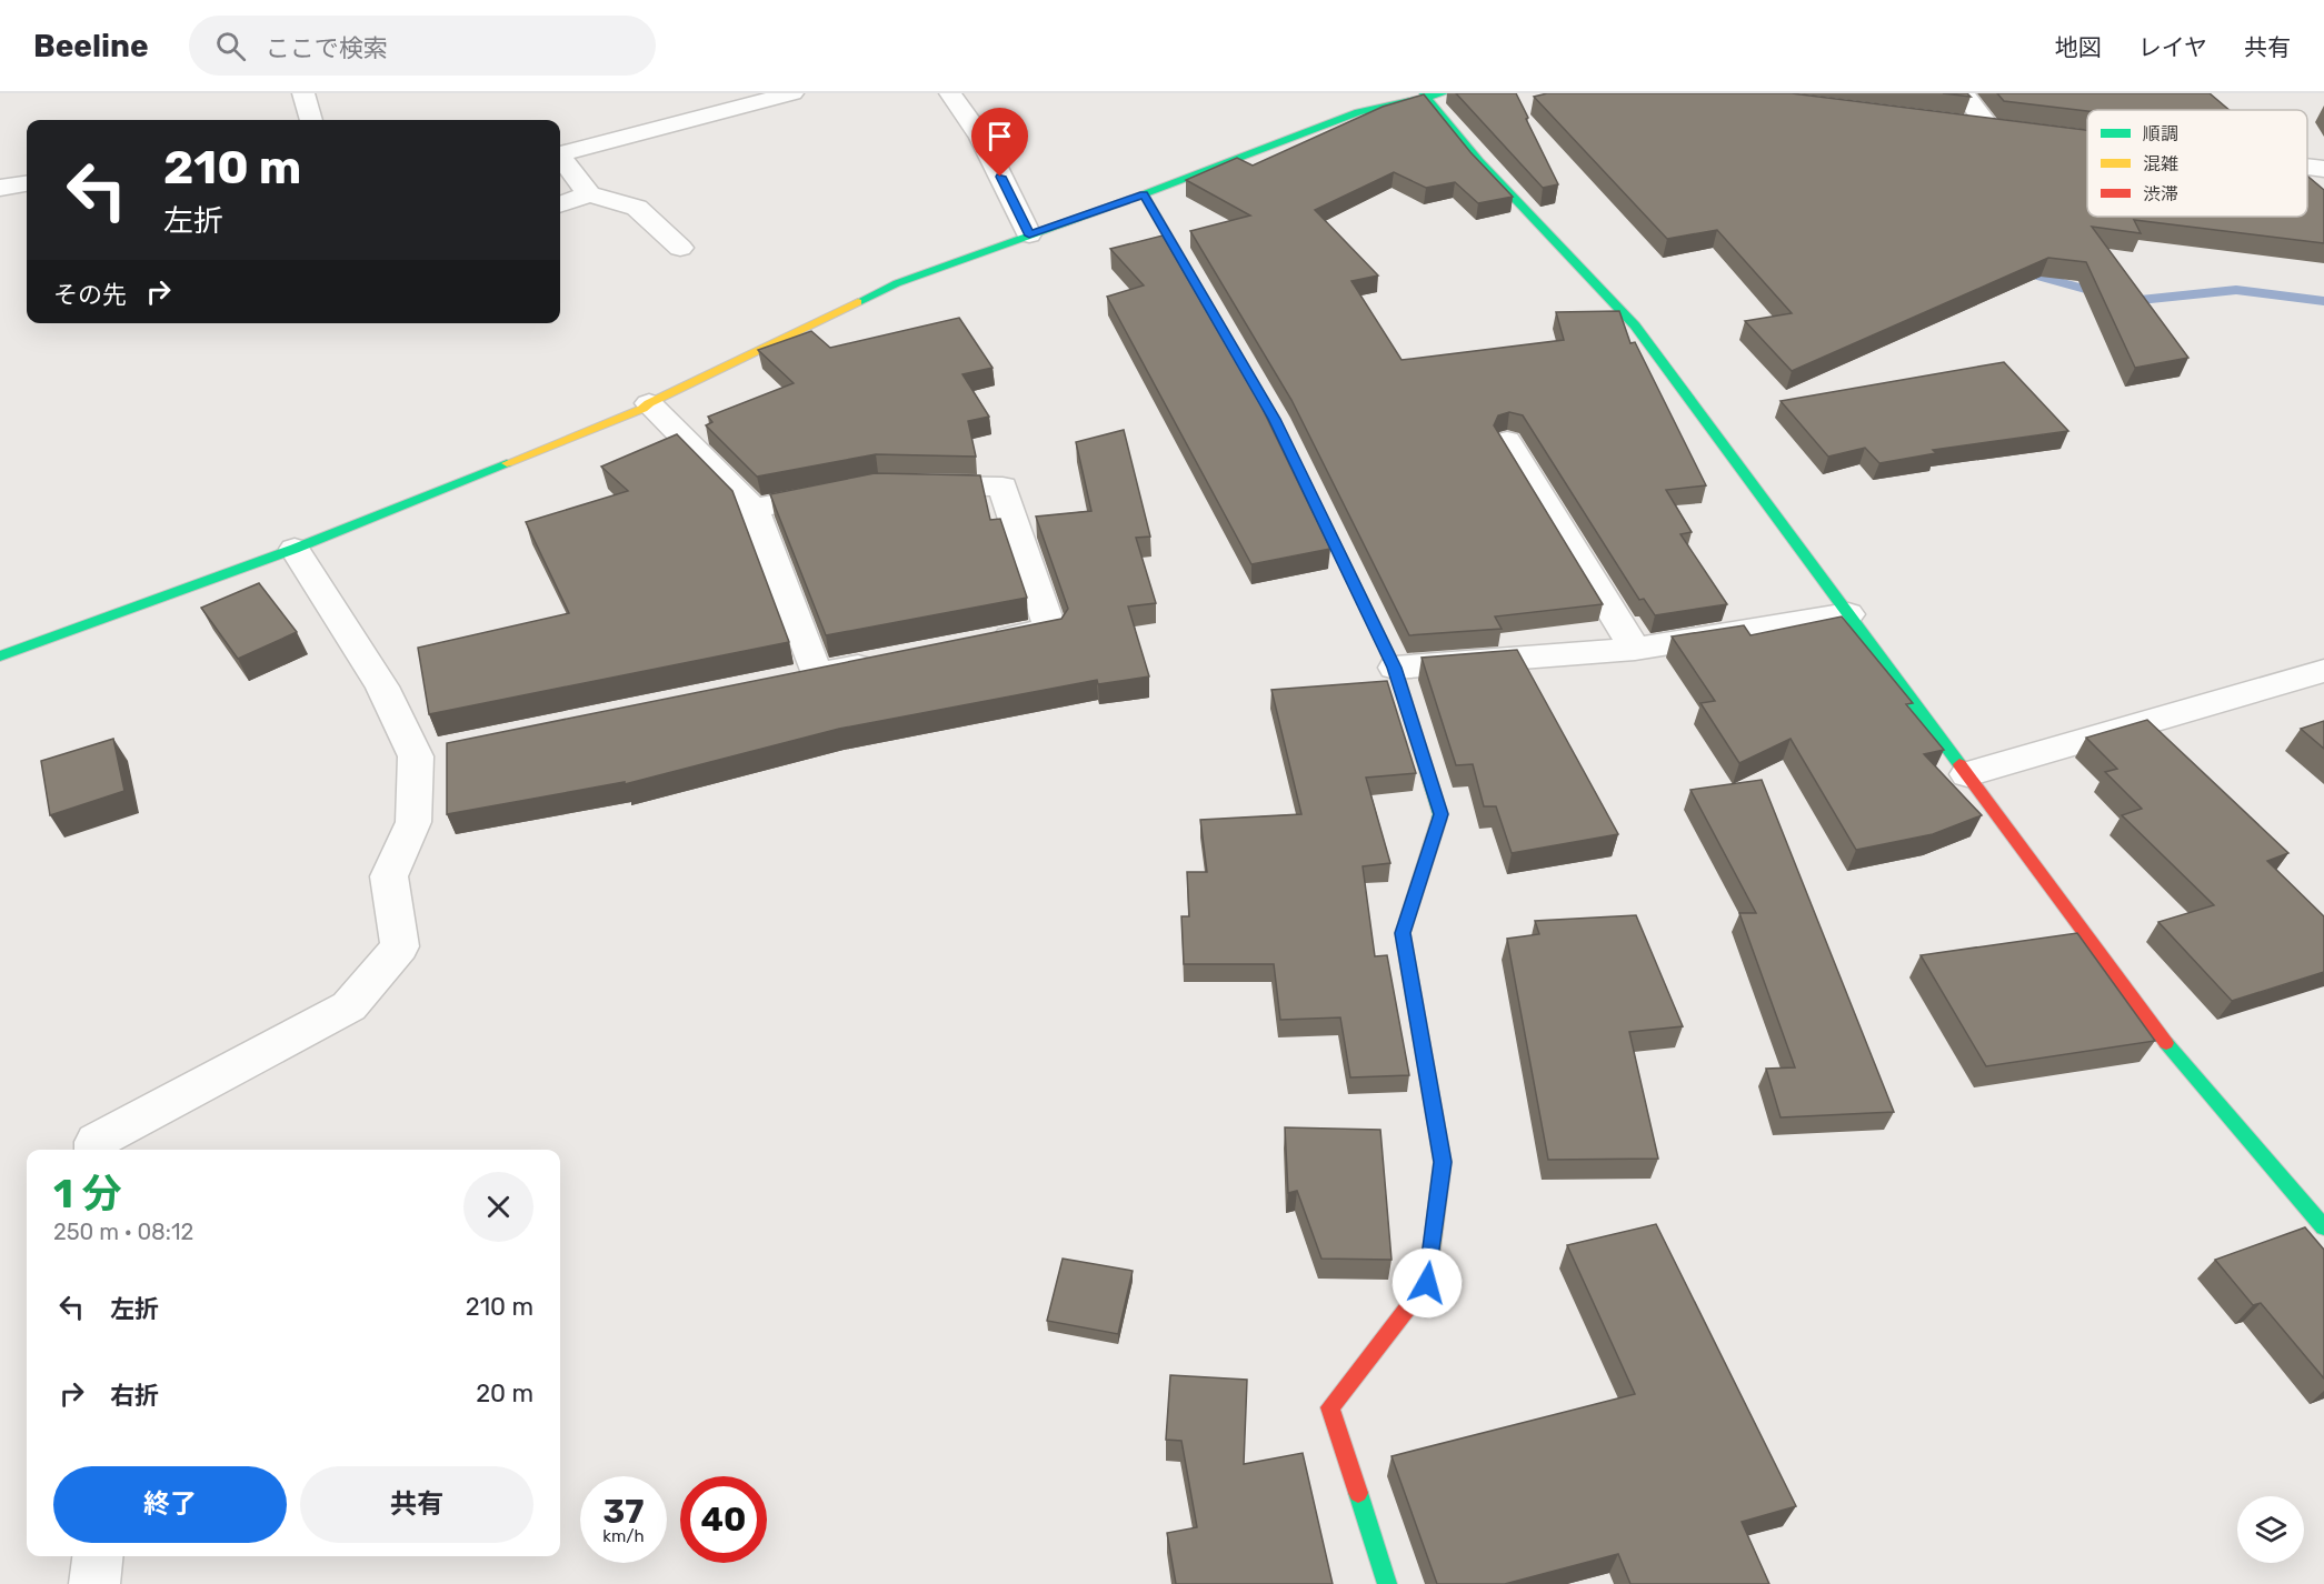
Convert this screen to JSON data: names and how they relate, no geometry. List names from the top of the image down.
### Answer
{
  "legend": ["順調", "混雑", "渋滞"],
  "page": {
    "header": "Beeline",
    "search": "ここで検索",
    "nav": ["地図", "レイヤ", "共有"],
    "turn": ["210 m", "左折"],
    "then": "その先",
    "heading": ["1 分", "250 m · 08:12"],
    "list": [
      {
        "name": "左折",
        "value": "210 m"
      },
      {
        "name": "右折",
        "value": "20 m"
      }
    ],
    "buttons": ["終了", "共有"],
    "speed": "37 km/h",
    "limit": "40"
  }
}
